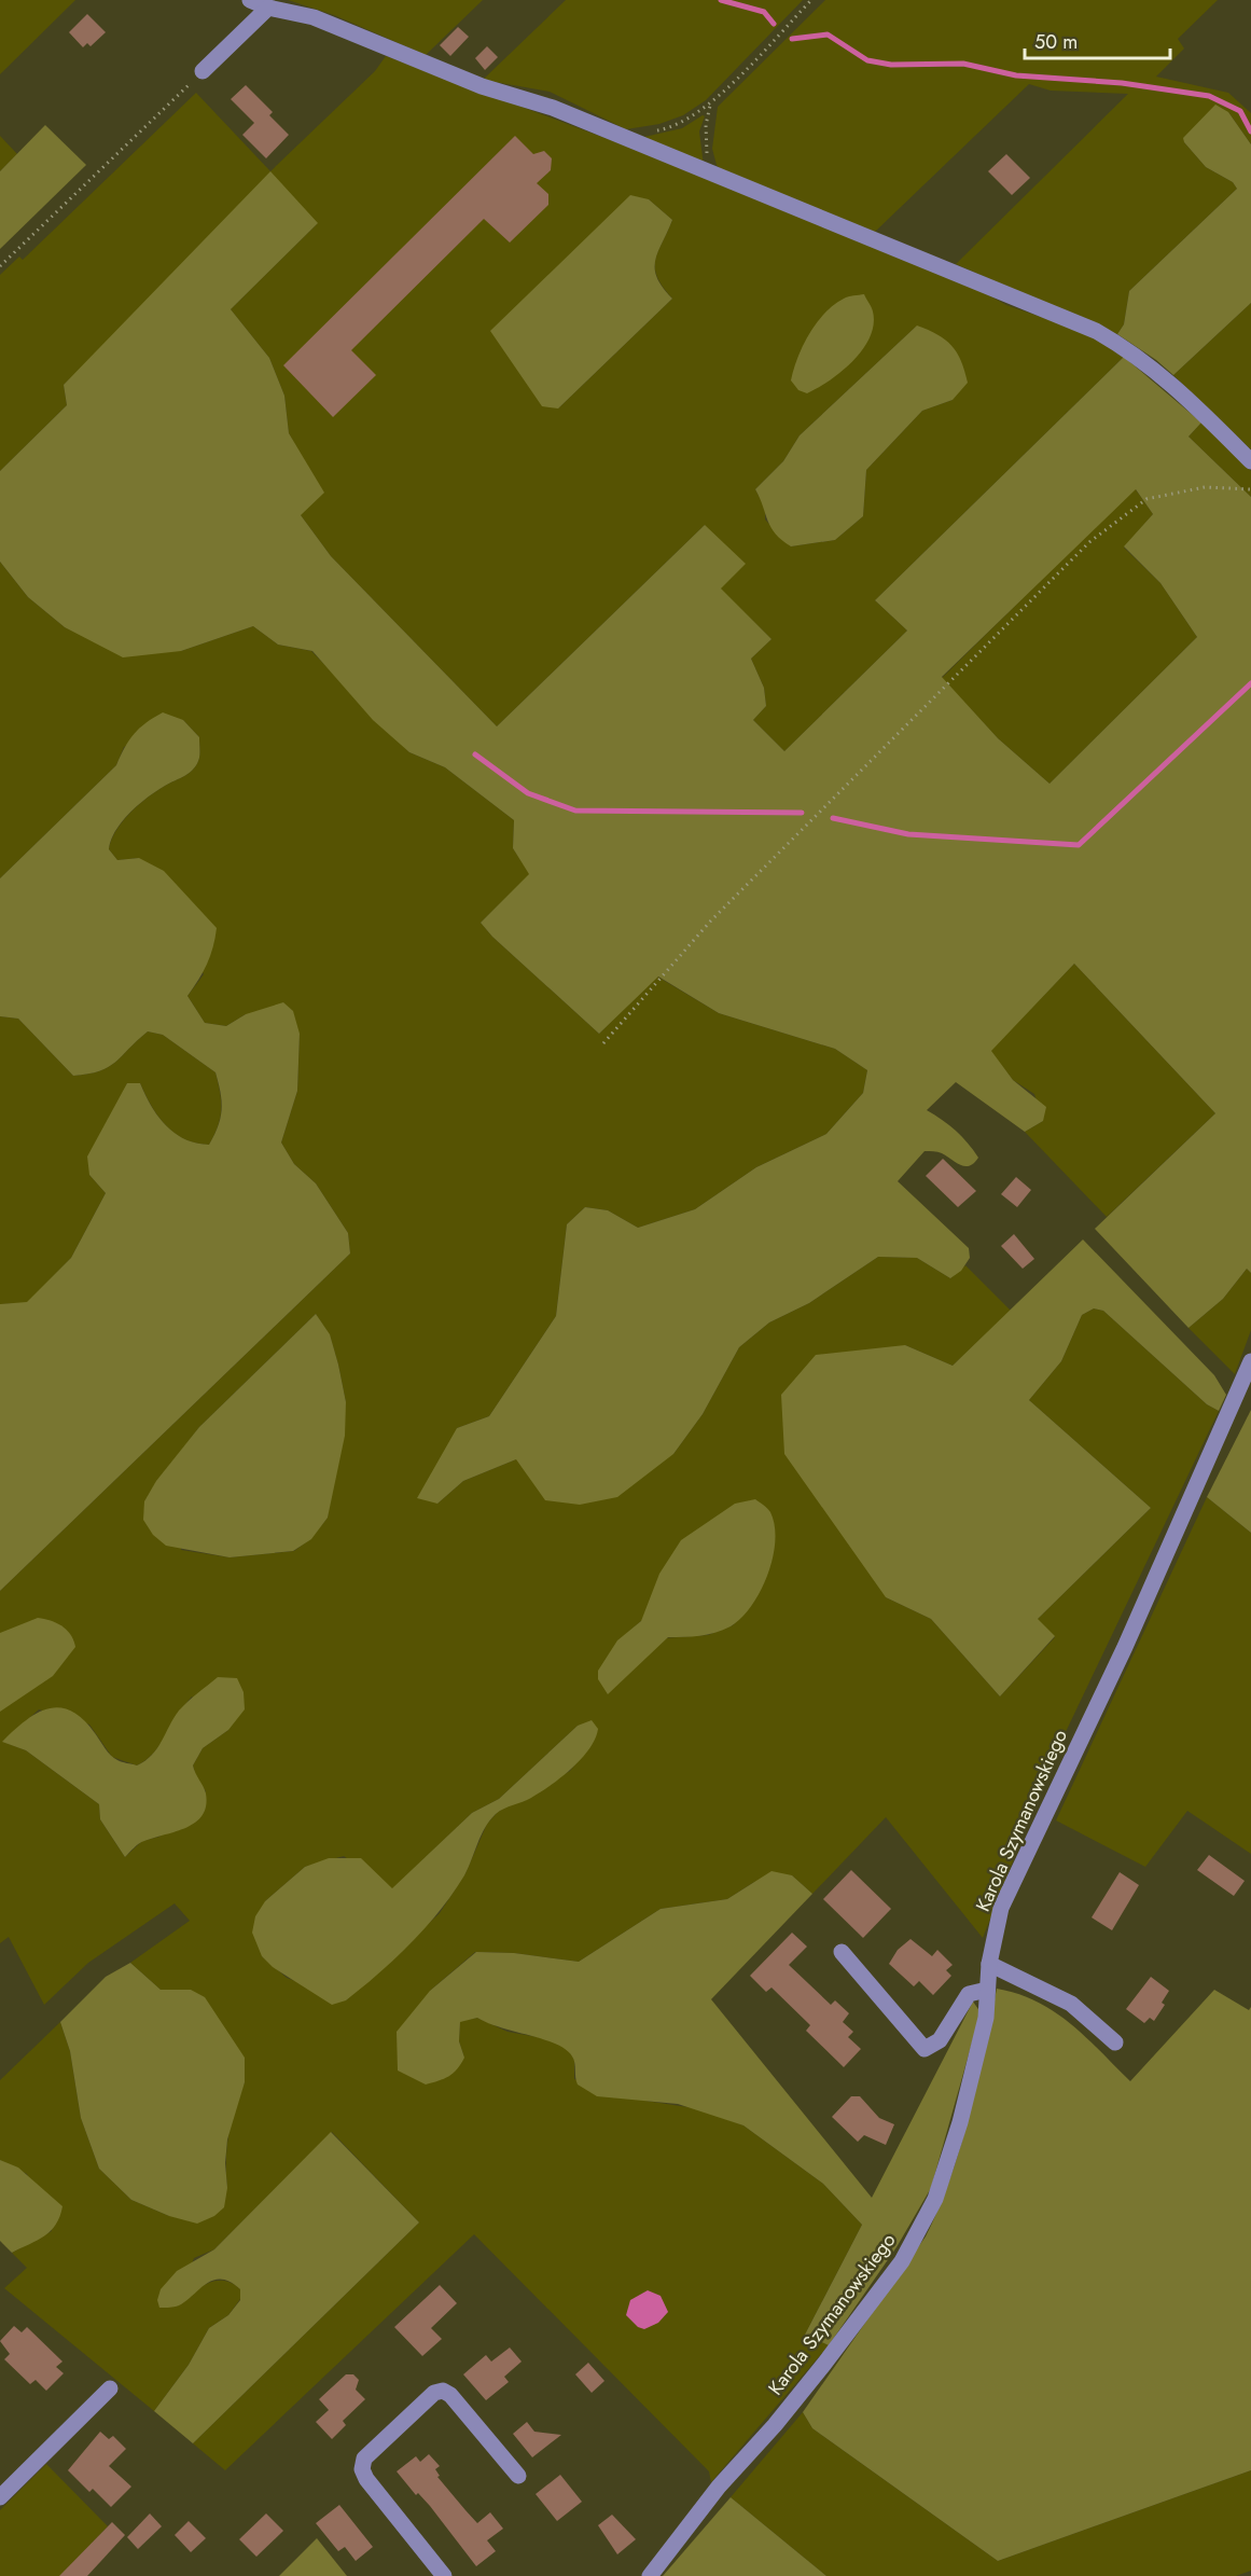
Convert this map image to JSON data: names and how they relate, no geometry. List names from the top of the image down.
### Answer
{
  "streets": {
    "street": ["Karola Szymanowskiego"]
  },
  "scale_bar": "50 m"
}
